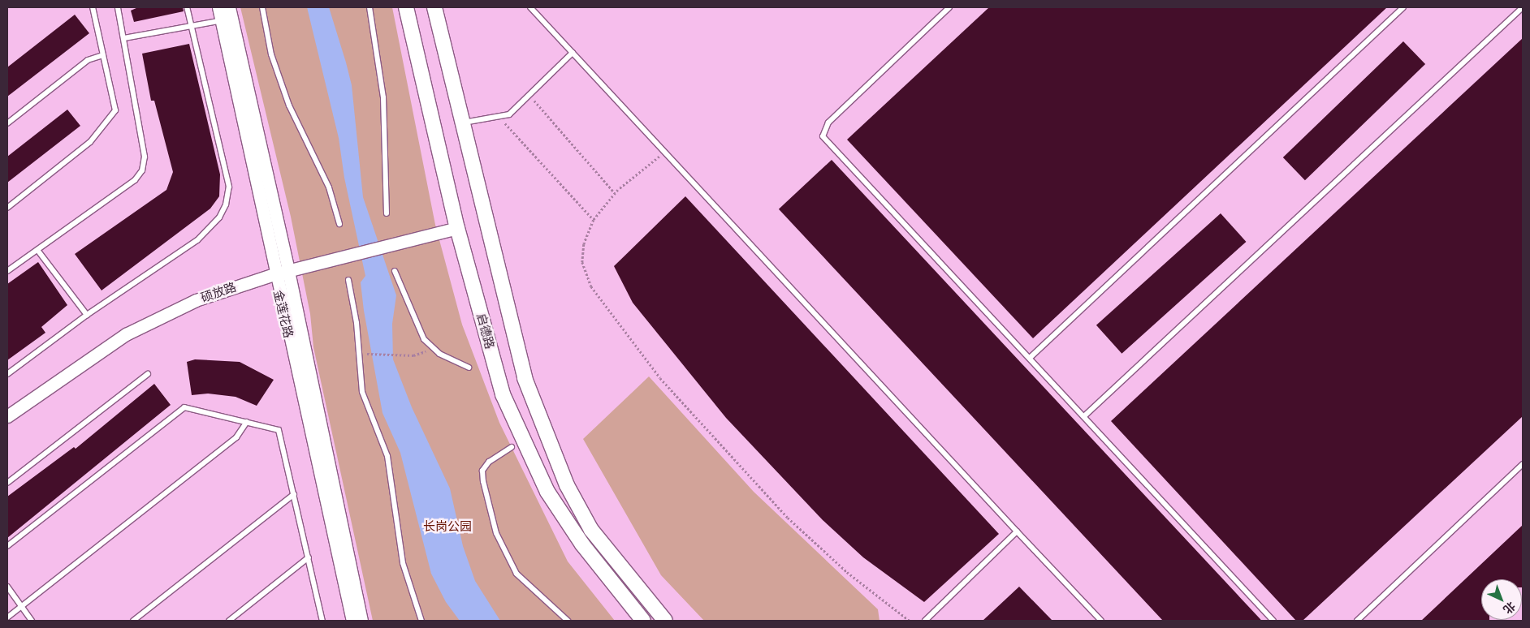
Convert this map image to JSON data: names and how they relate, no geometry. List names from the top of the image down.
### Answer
{
  "streets": {
    "main road": ["启德路"],
    "street": ["硕放路", "金莲花路"]
  },
  "crossings": [
    ["硕放路", "金莲花路"],
    ["硕放路", "启德路"]
  ],
  "parks": ["长岗公园"],
  "north": "bottom right"
}
